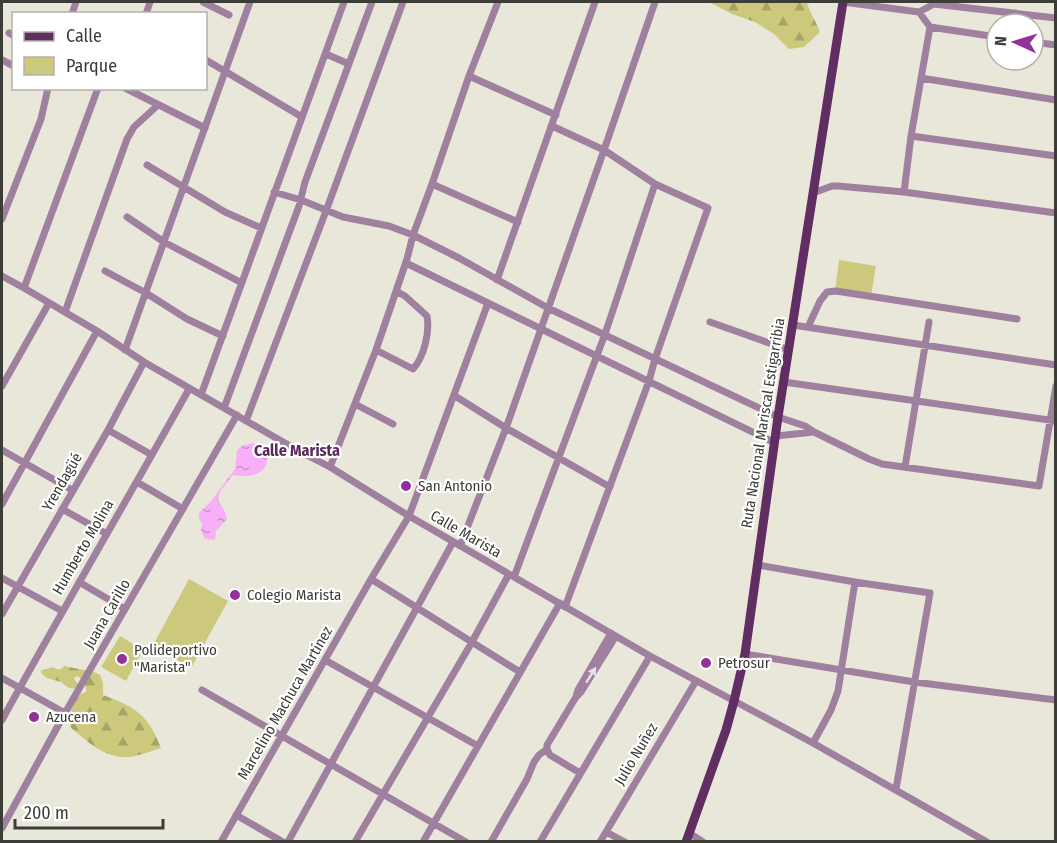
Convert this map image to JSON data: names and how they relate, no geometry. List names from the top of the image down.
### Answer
{
  "streets": {
    "main road": ["Ruta Nacional Mariscal Estigarribia"],
    "street": [
      "Yrendagüé",
      "Calle Marista",
      "Humberto Molina",
      "Juana Carillo",
      "Marcelino Machuca Martínez",
      "Julio Nuñez"
    ]
  },
  "crossings": [
    ["Ruta Nacional Mariscal Estigarribia", "Calle Marista"],
    ["Yrendagüé", "Calle Marista"],
    ["Calle Marista", "Humberto Molina"],
    ["Calle Marista", "Juana Carillo"],
    ["Calle Marista", "Marcelino Machuca Martínez"],
    ["Calle Marista", "Julio Nuñez"]
  ],
  "districts": ["Calle Marista"],
  "places": [
    "San Antonio",
    "Colegio Marista",
    "Polideportivo \"Marista\"",
    "Petrosur",
    "Azucena"
  ],
  "legend": ["Calle", "Parque"],
  "scale_bar": "200 m",
  "north": "left"
}
